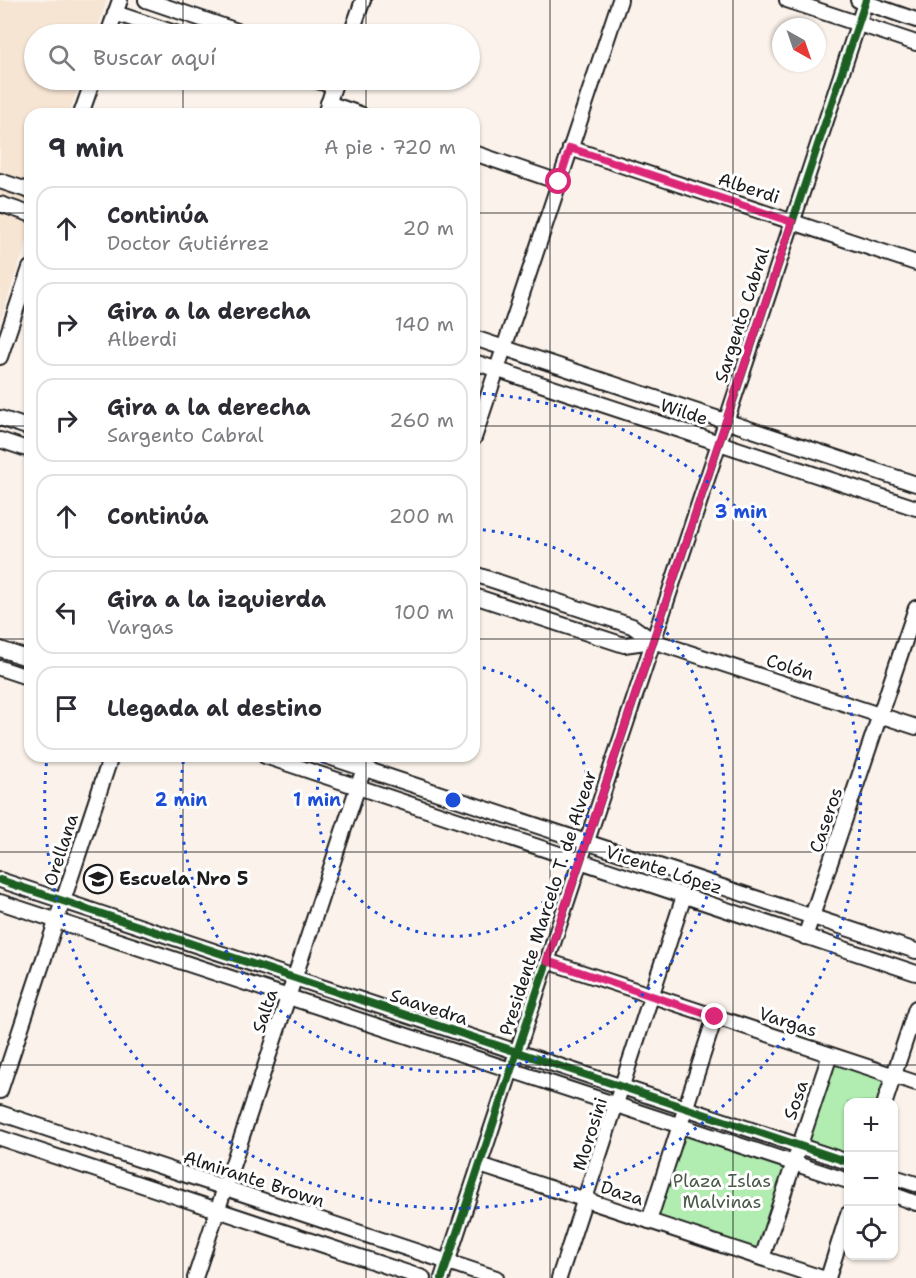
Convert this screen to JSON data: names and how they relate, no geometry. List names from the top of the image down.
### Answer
{
  "streets": {
    "street": [
      "Alberdi",
      "Sargento Cabral",
      "Wilde",
      "Colón",
      "Caseros",
      "Orellana",
      "Vicente López",
      "Presidente Marcelo T. de Alvear",
      "Saavedra",
      "Salta",
      "Vargas",
      "Sosa",
      "Morosini",
      "Almirante Brown",
      "Daza"
    ]
  },
  "crossings": [
    ["Alberdi", "Sargento Cabral"],
    ["Sargento Cabral", "Wilde"],
    ["Sargento Cabral", "Colón"],
    ["Sargento Cabral", "Presidente Marcelo T. de Alvear"],
    ["Colón", "Caseros"],
    ["Colón", "Presidente Marcelo T. de Alvear"],
    ["Caseros", "Vicente López"],
    ["Orellana", "Saavedra"],
    ["Vicente López", "Presidente Marcelo T. de Alvear"],
    ["Vicente López", "Salta"],
    ["Vicente López", "Morosini"],
    ["Presidente Marcelo T. de Alvear", "Saavedra"],
    ["Presidente Marcelo T. de Alvear", "Vargas"],
    ["Presidente Marcelo T. de Alvear", "Almirante Brown"],
    ["Presidente Marcelo T. de Alvear", "Daza"],
    ["Saavedra", "Salta"],
    ["Saavedra", "Sosa"],
    ["Saavedra", "Morosini"],
    ["Salta", "Almirante Brown"],
    ["Vargas", "Sosa"],
    ["Vargas", "Morosini"],
    ["Sosa", "Daza"],
    ["Morosini", "Daza"]
  ],
  "parks": ["Plaza Islas Malvinas"],
  "places": {
    "school or university": ["Escuela Nro 5"]
  },
  "north": "bottom right",
  "page": {
    "search": "Buscar aquí",
    "heading": ["9 min", "A pie · 720 m"],
    "list": [
      ["Continúa", "Doctor Gutiérrez", "20 m"],
      ["Gira a la derecha", "Alberdi", "140 m"],
      ["Gira a la derecha", "Sargento Cabral", "260 m"],
      ["Continúa", "200 m"],
      ["Gira a la izquierda", "Vargas", "100 m"],
      "Llegada al destino"
    ],
    "map_buttons": ["+", "−"]
  },
  "rings": ["3 min", "2 min", "1 min"]
}
